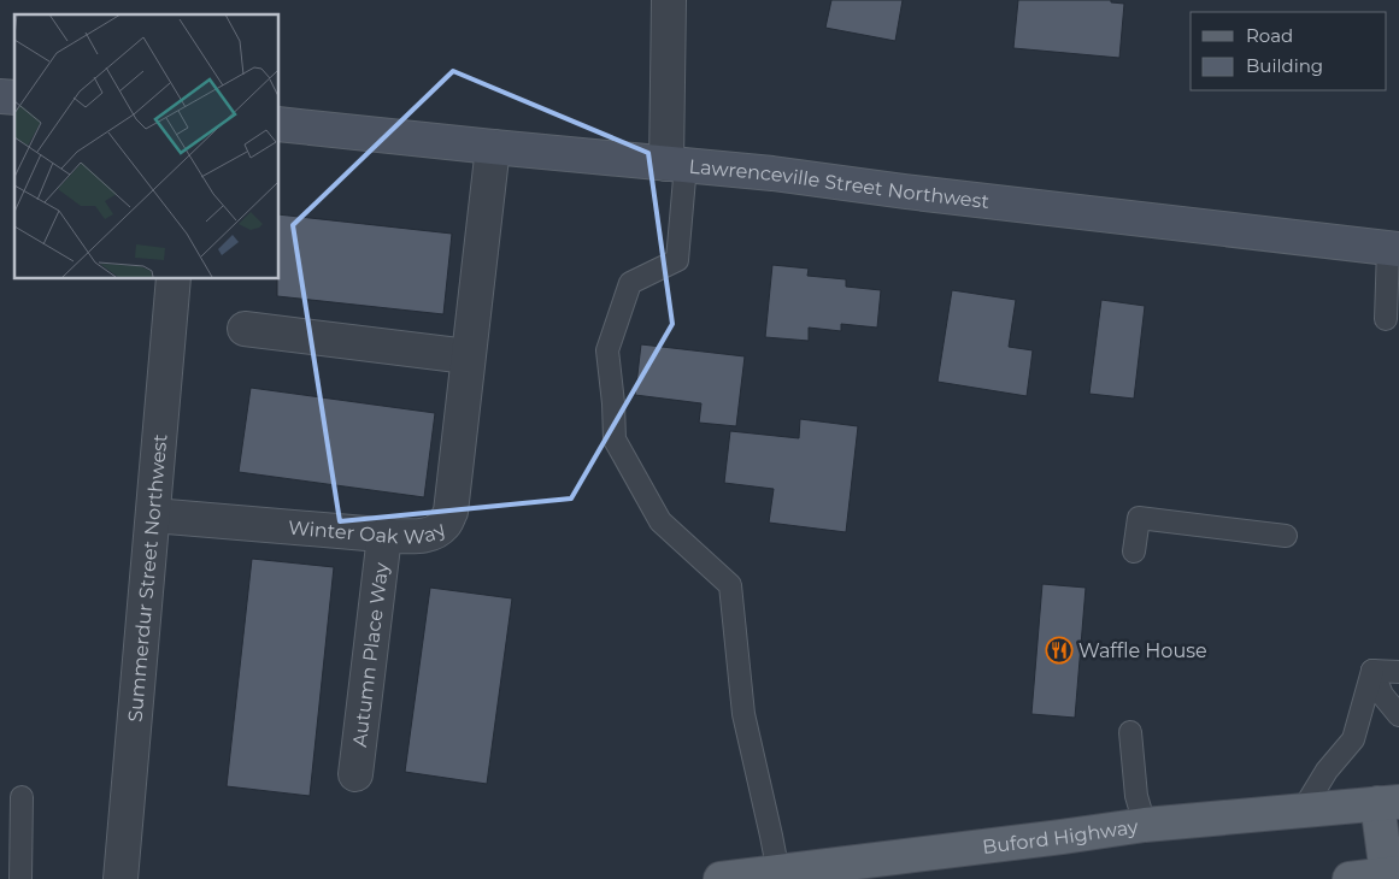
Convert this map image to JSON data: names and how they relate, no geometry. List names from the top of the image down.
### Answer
{
  "streets": {
    "main road": ["Buford Highway"],
    "street": [
      "Lawrenceville Street Northwest",
      "Winter Oak Way",
      "Summerdur Street Northwest",
      "Autumn Place Way"
    ]
  },
  "crossings": [
    ["Lawrenceville Street Northwest", "Winter Oak Way"],
    ["Winter Oak Way", "Summerdur Street Northwest"],
    ["Winter Oak Way", "Autumn Place Way"]
  ],
  "places": {
    "restaurant": ["Waffle House"]
  },
  "legend": ["Road", "Building"]
}
